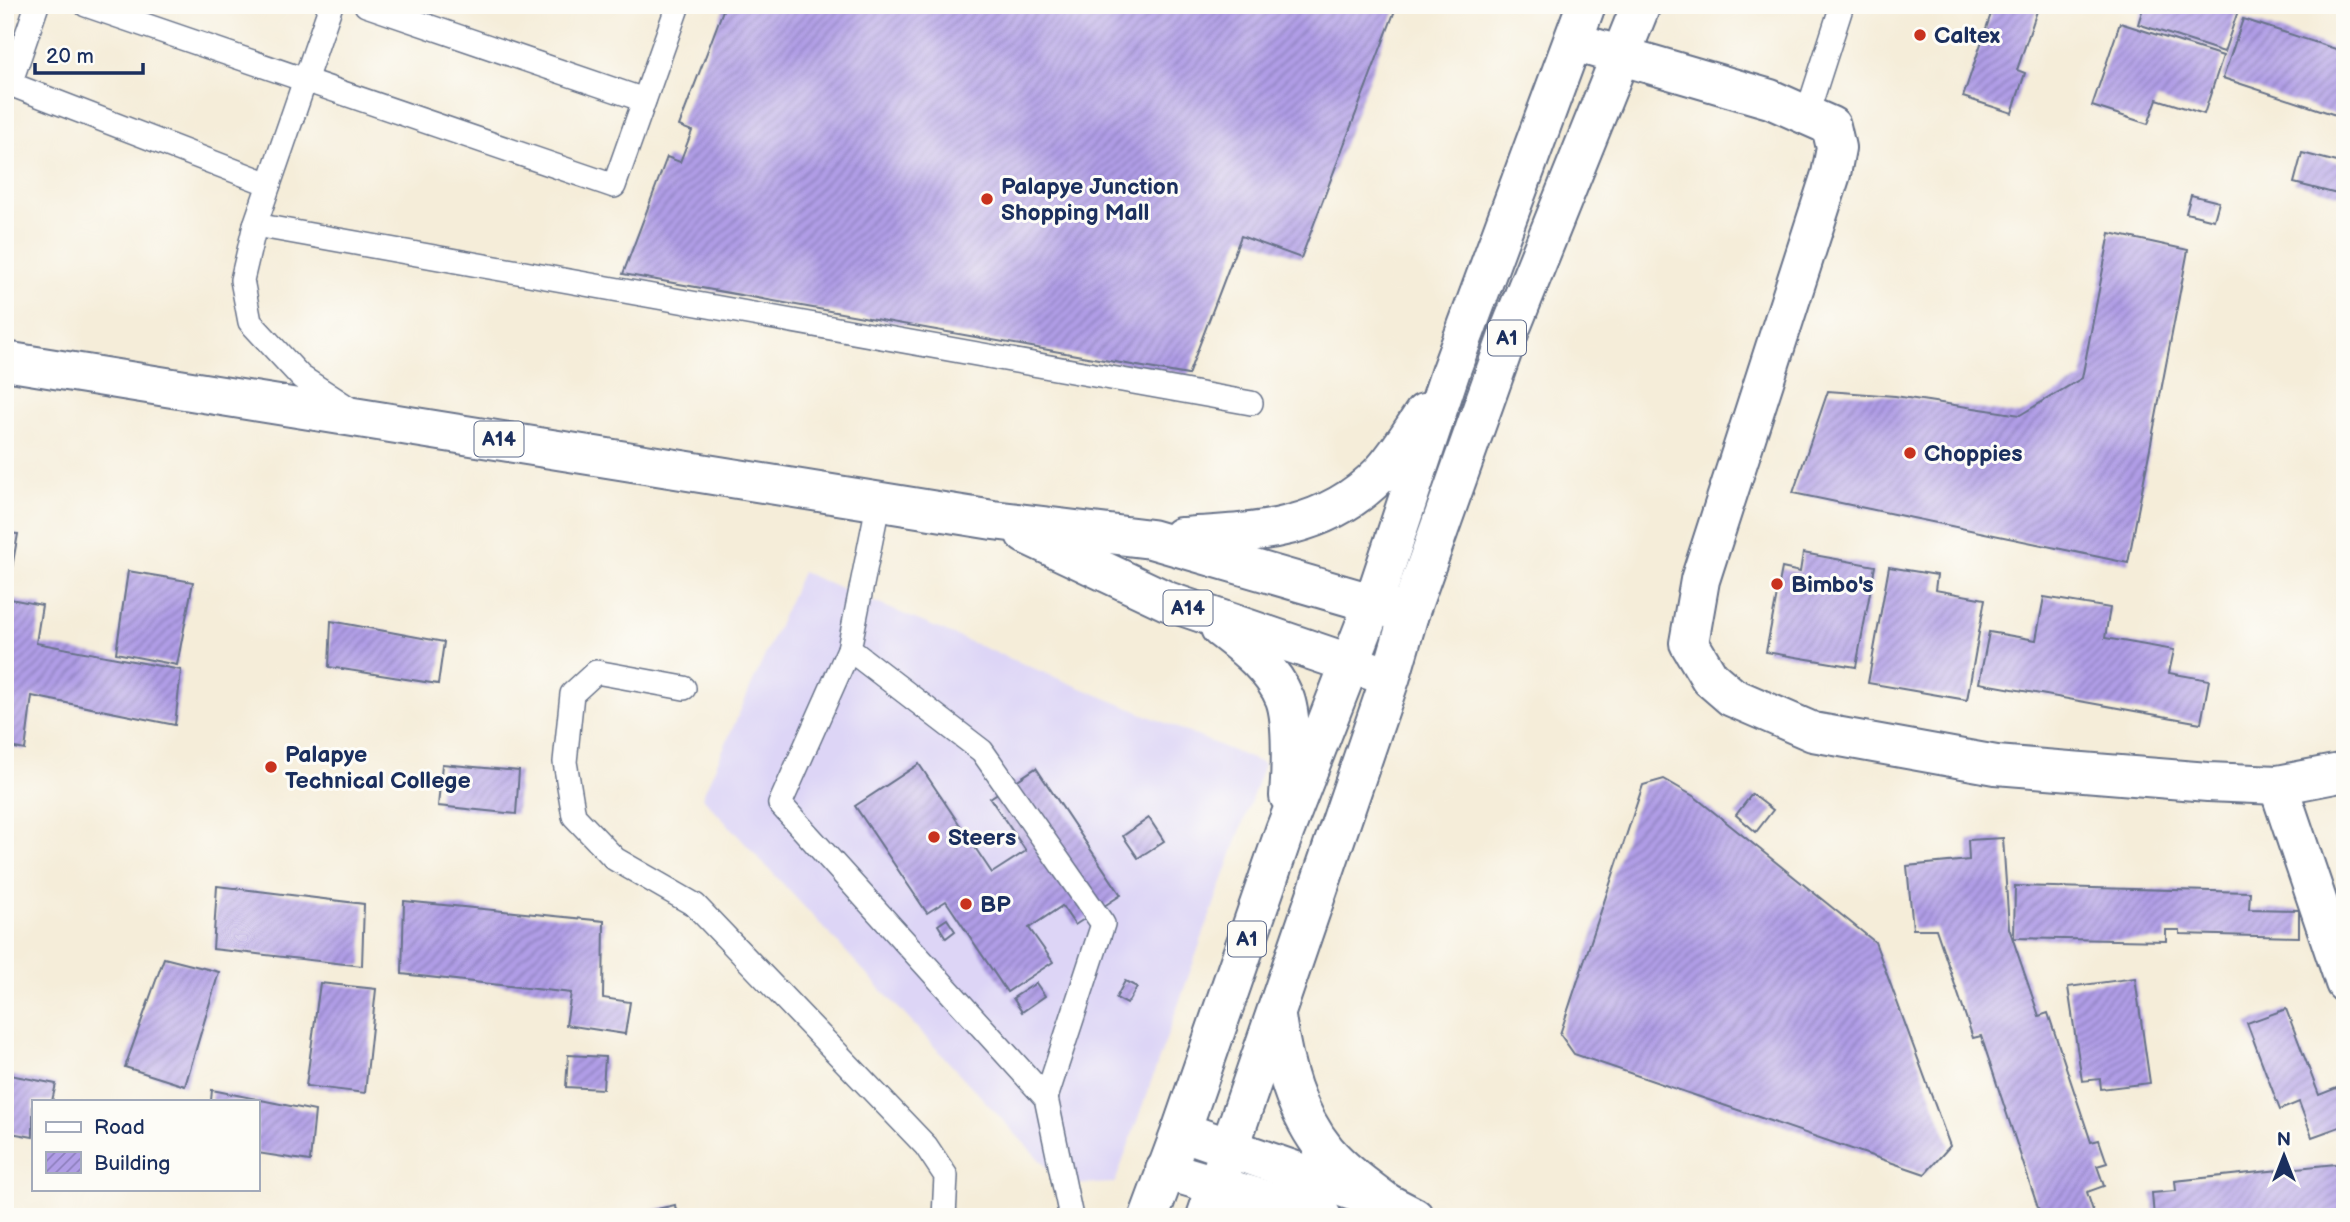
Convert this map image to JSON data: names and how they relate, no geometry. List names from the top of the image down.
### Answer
{
  "streets": {
    "main road": ["A1", "A14"]
  },
  "crossings": [
    ["A1", "A14"]
  ],
  "places": [
    "Caltex",
    "Palapye Junction Shopping Mall",
    "Choppies",
    "Bimbo's",
    "Palapye Technical College",
    "Steers",
    "BP"
  ],
  "legend": ["Road", "Building"],
  "scale_bar": "20 m",
  "north": "top"
}
